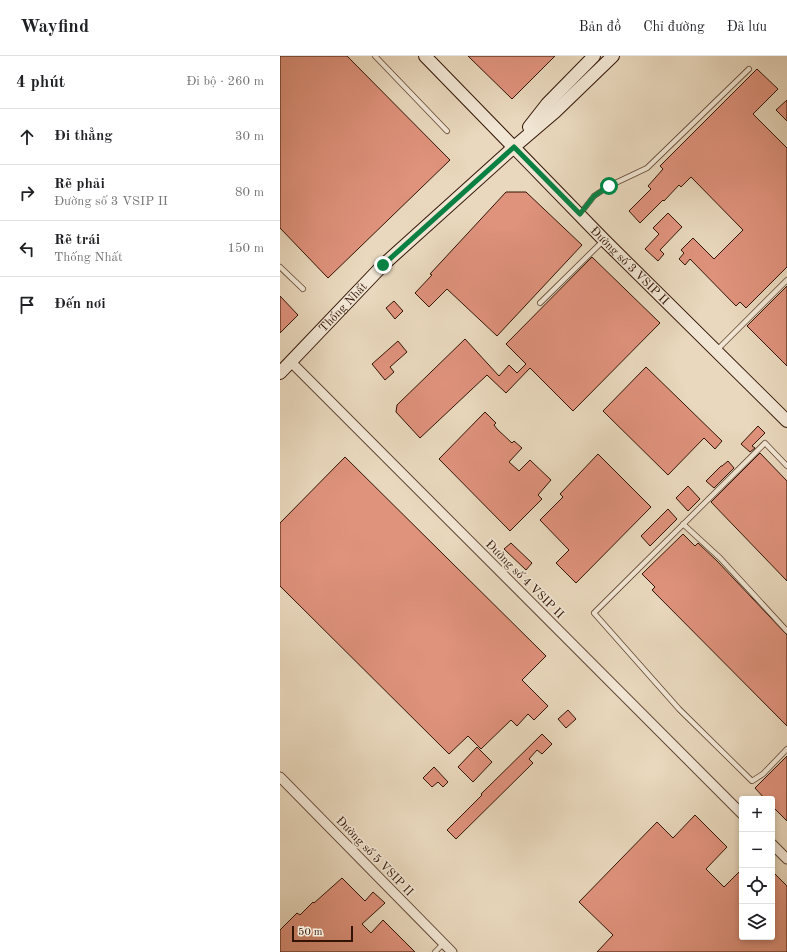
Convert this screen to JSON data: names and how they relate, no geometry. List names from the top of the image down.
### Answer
{
  "streets": {
    "street": [
      "Đường số 3 VSIP II",
      "Thống Nhất",
      "Đường số 4 VSIP II",
      "Đường số 5 VSIP II"
    ]
  },
  "crossings": [
    ["Đường số 3 VSIP II", "Thống Nhất"],
    ["Thống Nhất", "Đường số 4 VSIP II"]
  ],
  "scale_bar": "50 m",
  "page": {
    "header": "Wayfind",
    "nav": ["Bản đồ", "Chỉ đường", "Đã lưu"],
    "heading": ["4 phút", "Đi bộ · 260 m"],
    "list": [
      ["Đi thẳng", "30 m"],
      ["Rẽ phải", "Đường số 3 VSIP II", "80 m"],
      ["Rẽ trái", "Thống Nhất", "150 m"],
      "Đến nơi"
    ],
    "map_buttons": ["+", "−"],
    "scale": "50 m"
  }
}
